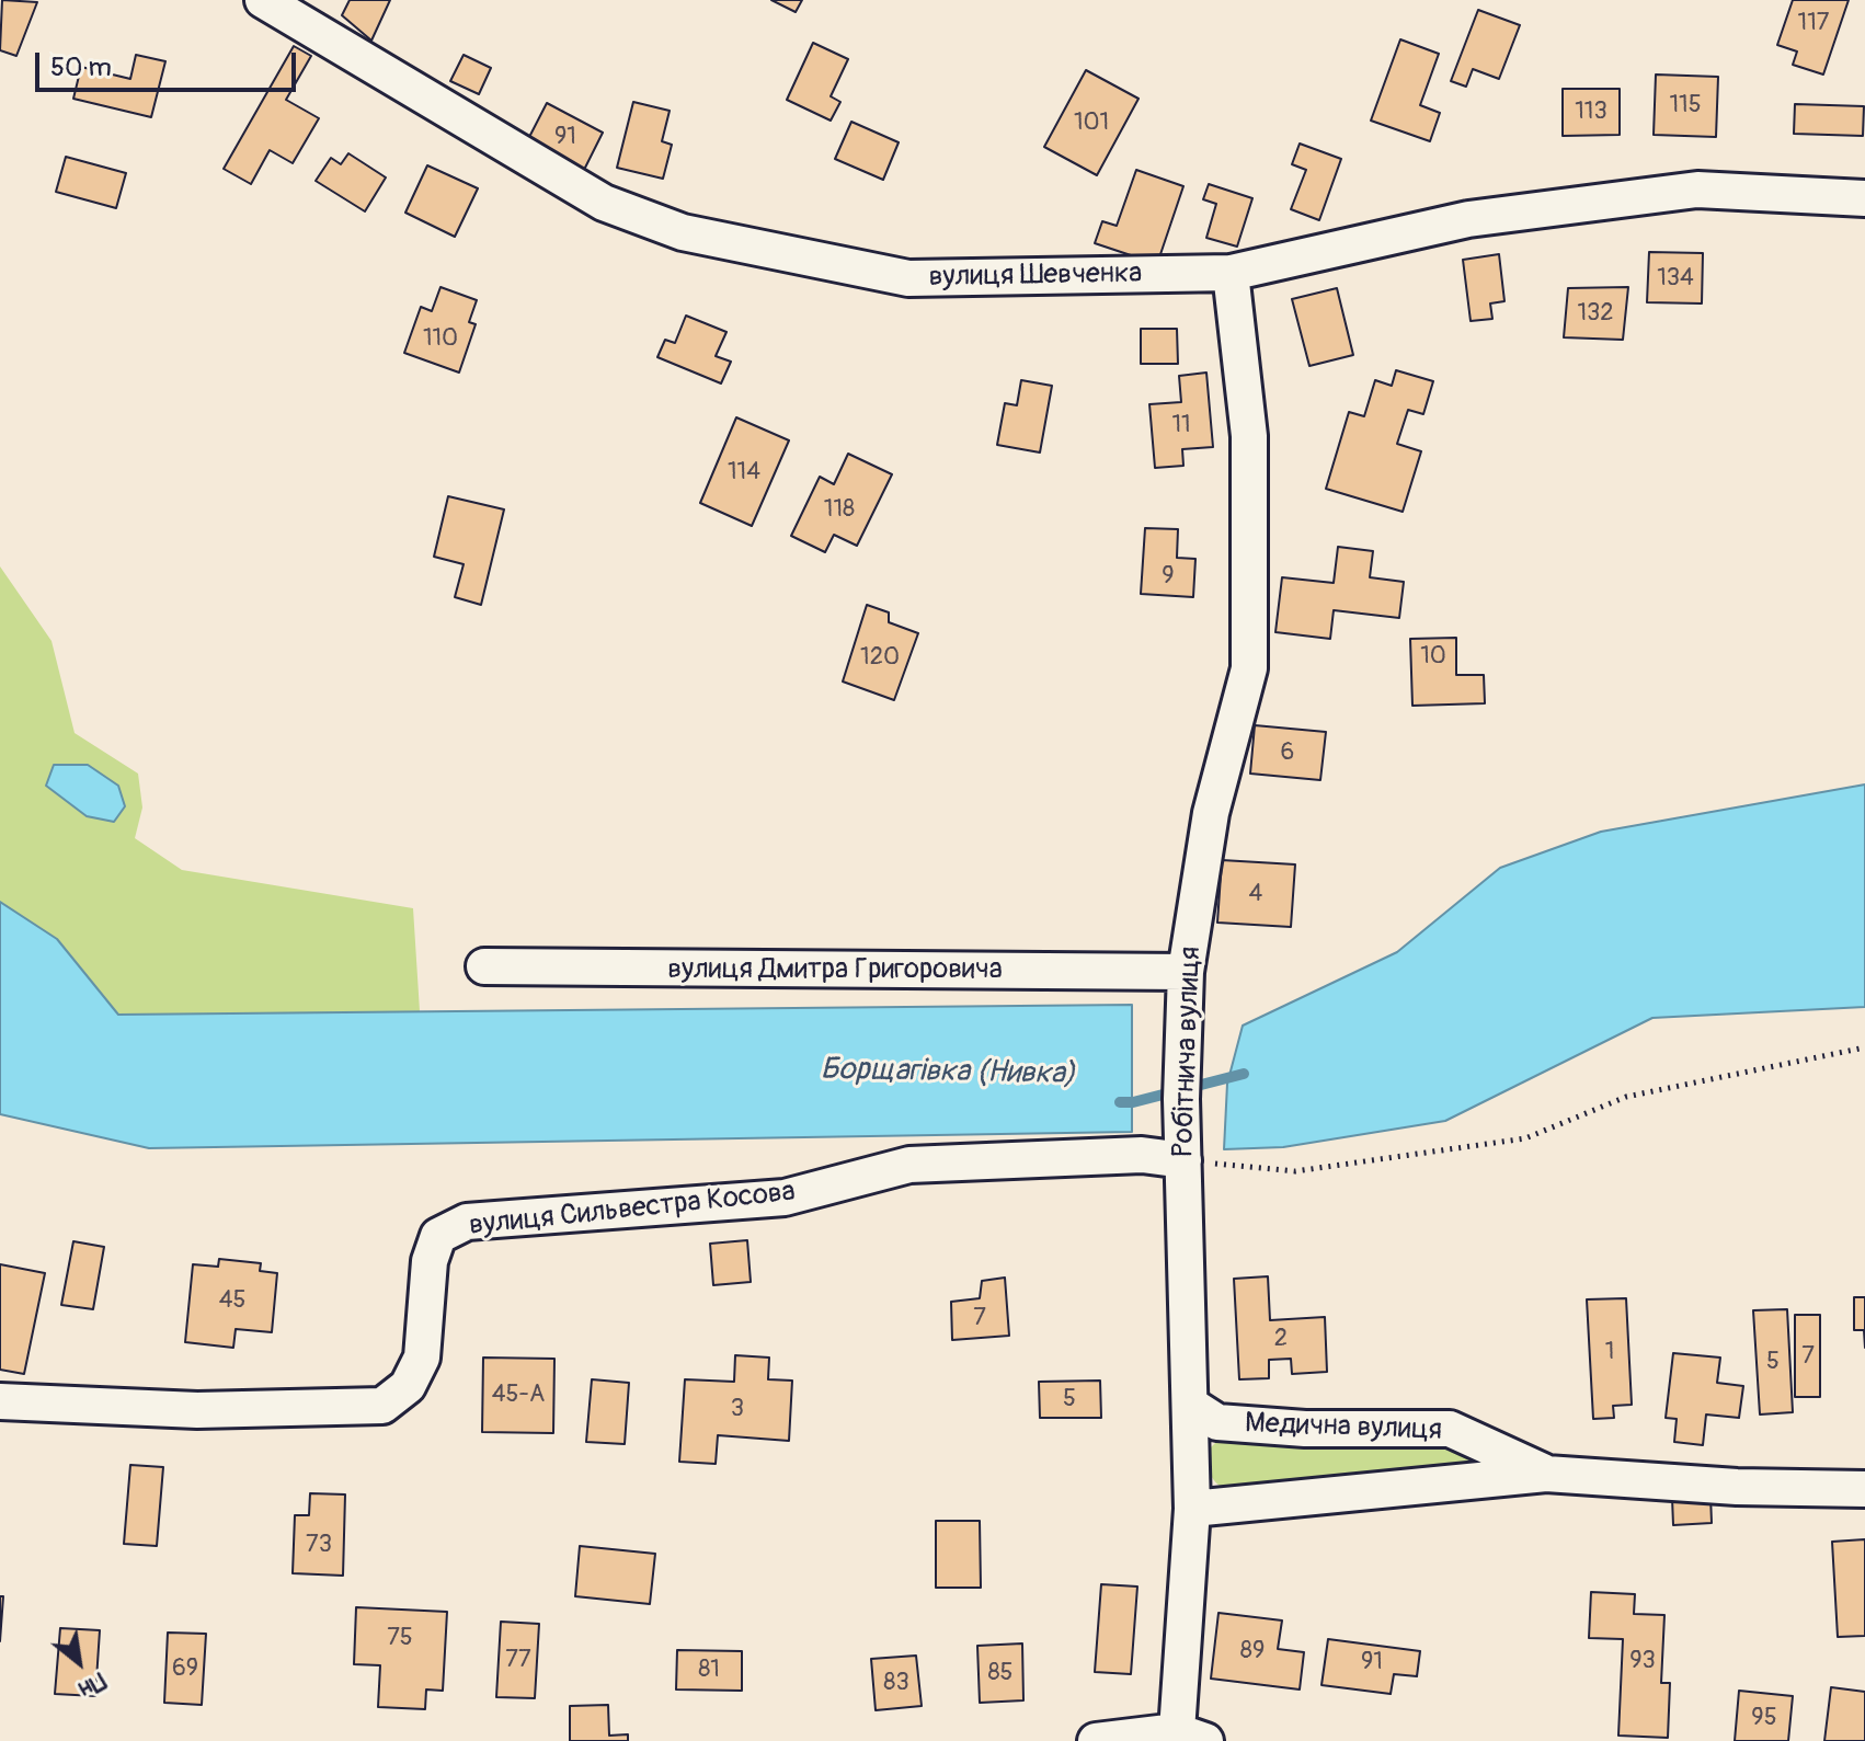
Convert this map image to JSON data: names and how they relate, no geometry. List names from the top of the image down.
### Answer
{
  "streets": {
    "street": [
      "вулиця Шевченка",
      "вулиця Дмитра Григоровича",
      "Робітнича вулиця",
      "вулиця Сильвестра Косова",
      "Медична вулиця"
    ]
  },
  "crossings": [
    ["вулиця Шевченка", "Робітнича вулиця"],
    ["вулиця Дмитра Григоровича", "Робітнича вулиця"],
    ["Робітнича вулиця", "вулиця Сильвестра Косова"],
    ["Робітнича вулиця", "Медична вулиця"]
  ],
  "water": ["Борщагівка (Нивка)"],
  "house_numbers": [
    "117",
    "115",
    "113",
    "101",
    "91",
    "134",
    "132",
    "110",
    "11",
    "114",
    "118",
    "9",
    "10",
    "120",
    "6",
    "4",
    "45",
    "7",
    "2",
    "1",
    "7",
    "5",
    "45-А",
    "5",
    "3",
    "73",
    "75",
    "89",
    "77",
    "93",
    "91",
    "69",
    "81",
    "85",
    "83",
    "95"
  ],
  "scale_bar": "50 m",
  "north": "bottom right"
}
